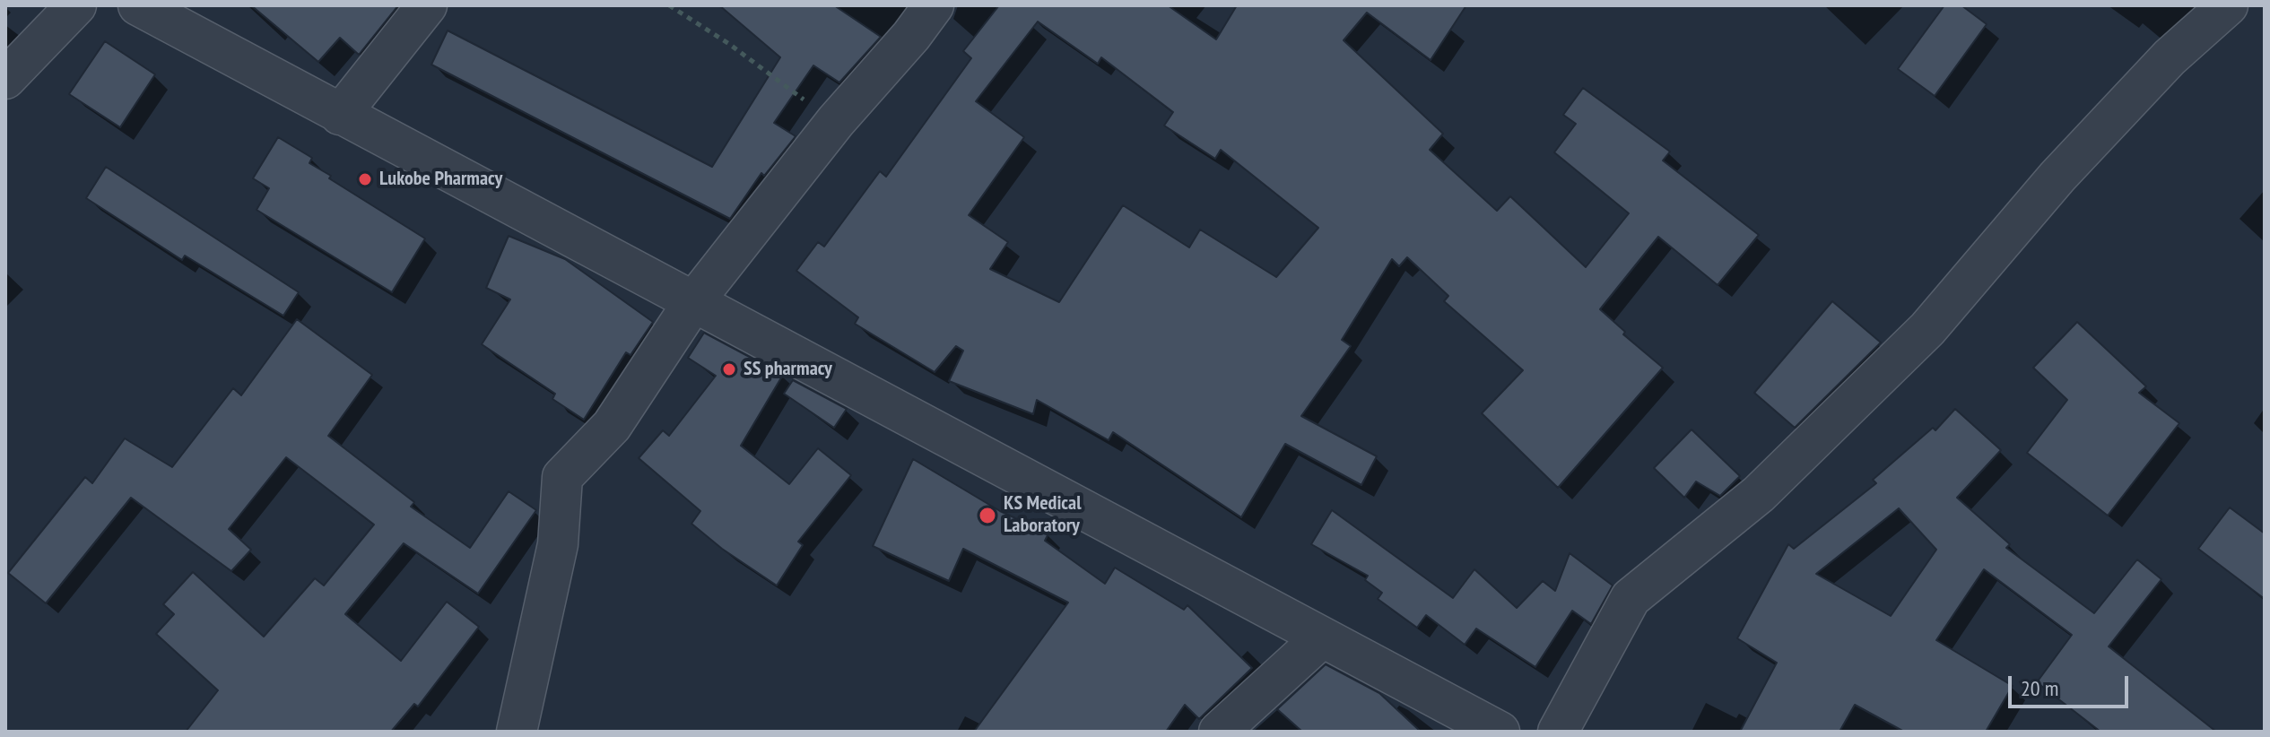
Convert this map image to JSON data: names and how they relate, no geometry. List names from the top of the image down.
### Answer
{
  "places": ["Lukobe Pharmacy", "SS pharmacy", "KS Medical Laboratory"],
  "scale_bar": "20 m"
}
